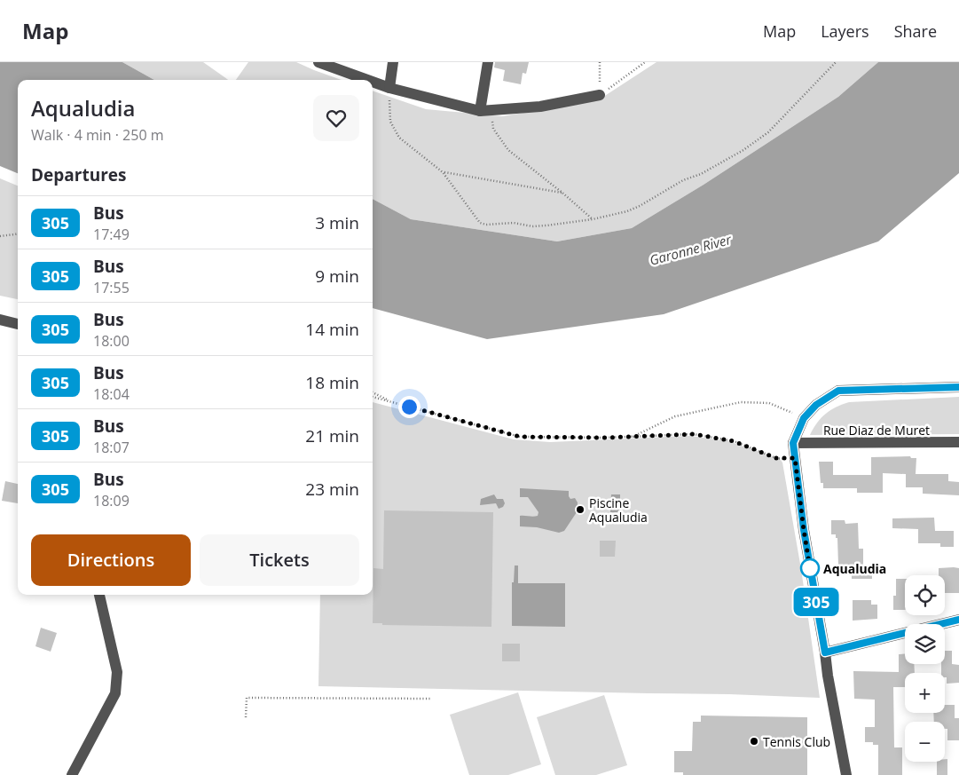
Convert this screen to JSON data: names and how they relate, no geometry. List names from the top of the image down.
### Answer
{
  "streets": {
    "street": ["Rue Diaz de Muret"]
  },
  "water": ["Garonne River"],
  "places": ["Piscine Aqualudia", "Aqualudia", "Tennis Club"],
  "lines": ["bus line 305"],
  "page": {
    "header": "Map",
    "nav": ["Map", "Layers", "Share"],
    "on_map": "305",
    "heading": [
      ["Aqualudia", "Walk · 4 min · 250 m"],
      "Departures"
    ],
    "list": [
      {
        "mark": "305",
        "name": "Bus",
        "note": "17:49",
        "value": "3 min"
      },
      {
        "mark": "305",
        "name": "Bus",
        "note": "17:55",
        "value": "9 min"
      },
      {
        "mark": "305",
        "name": "Bus",
        "note": "18:00",
        "value": "14 min"
      },
      {
        "mark": "305",
        "name": "Bus",
        "note": "18:04",
        "value": "18 min"
      },
      {
        "mark": "305",
        "name": "Bus",
        "note": "18:07",
        "value": "21 min"
      },
      {
        "mark": "305",
        "name": "Bus",
        "note": "18:09",
        "value": "23 min"
      }
    ],
    "buttons": ["Directions", "Tickets"],
    "map_buttons": ["+", "−"]
  }
}
